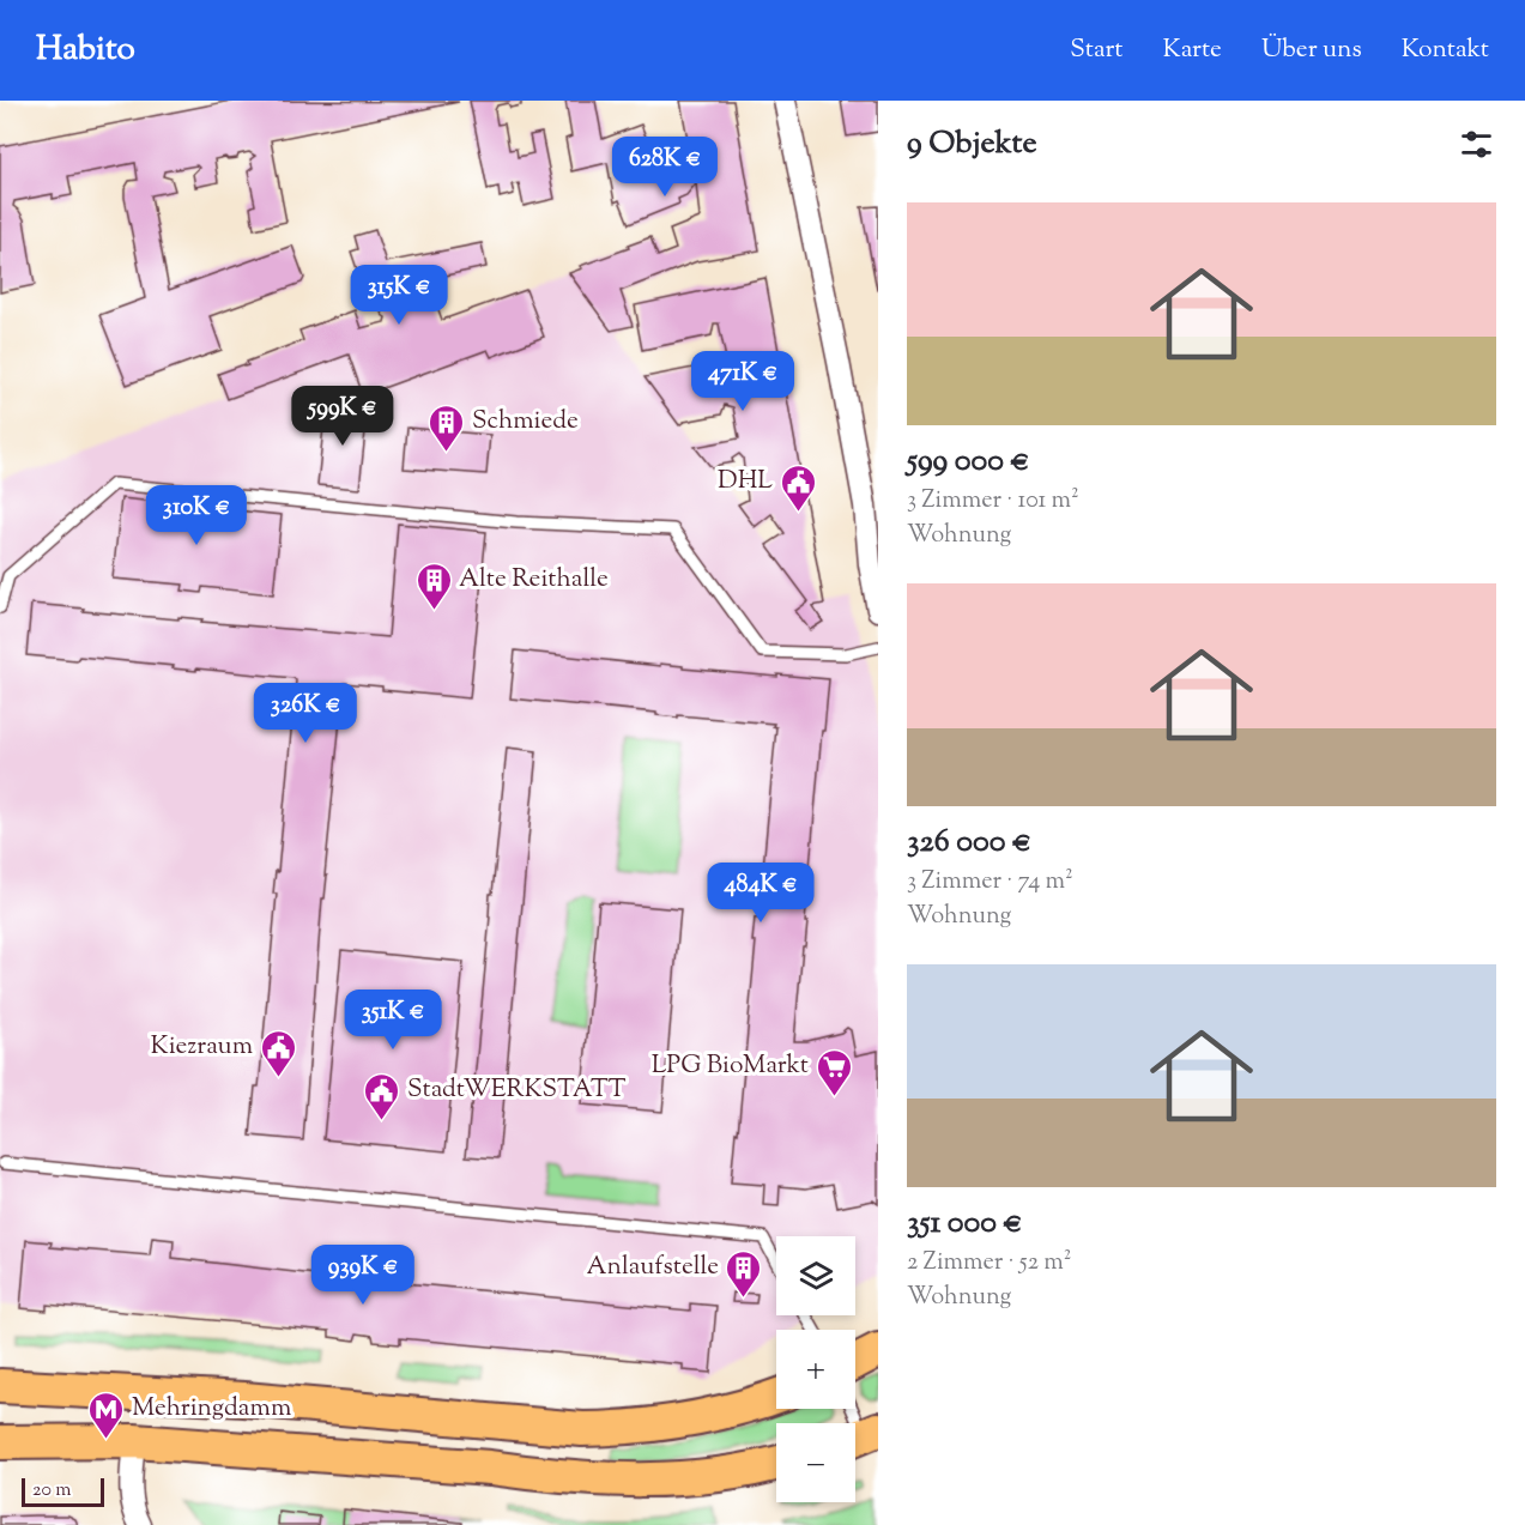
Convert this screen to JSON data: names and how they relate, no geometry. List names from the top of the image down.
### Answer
{
  "places": {
    "building": ["Schmiede", "Alte Reithalle", "Anlaufstelle"],
    "public building": ["DHL", "Kiezraum", "StadtWERKSTATT"],
    "supermarket": ["LPG BioMarkt"],
    "metro station": ["Mehringdamm"]
  },
  "scale_bar": "20 m",
  "page": {
    "header": "Habito",
    "nav": [
      "Start",
      "Karte",
      "Über uns",
      "Kontakt"
    ],
    "heading": "9 Objekte",
    "price": [
      "628K €",
      "315K €",
      "471K €",
      "599K €",
      "310K €",
      "326K €",
      "484K €",
      "351K €",
      "939K €"
    ],
    "list": [
      {
        "name": "599 000 €",
        "note": "3 Zimmer · 101 m² · Wohnung"
      },
      {
        "name": "326 000 €",
        "note": "3 Zimmer · 74 m² · Wohnung"
      },
      {
        "name": "351 000 €",
        "note": "2 Zimmer · 52 m² · Wohnung"
      }
    ],
    "map_buttons": ["+", "−"],
    "scale": "20 m"
  }
}
